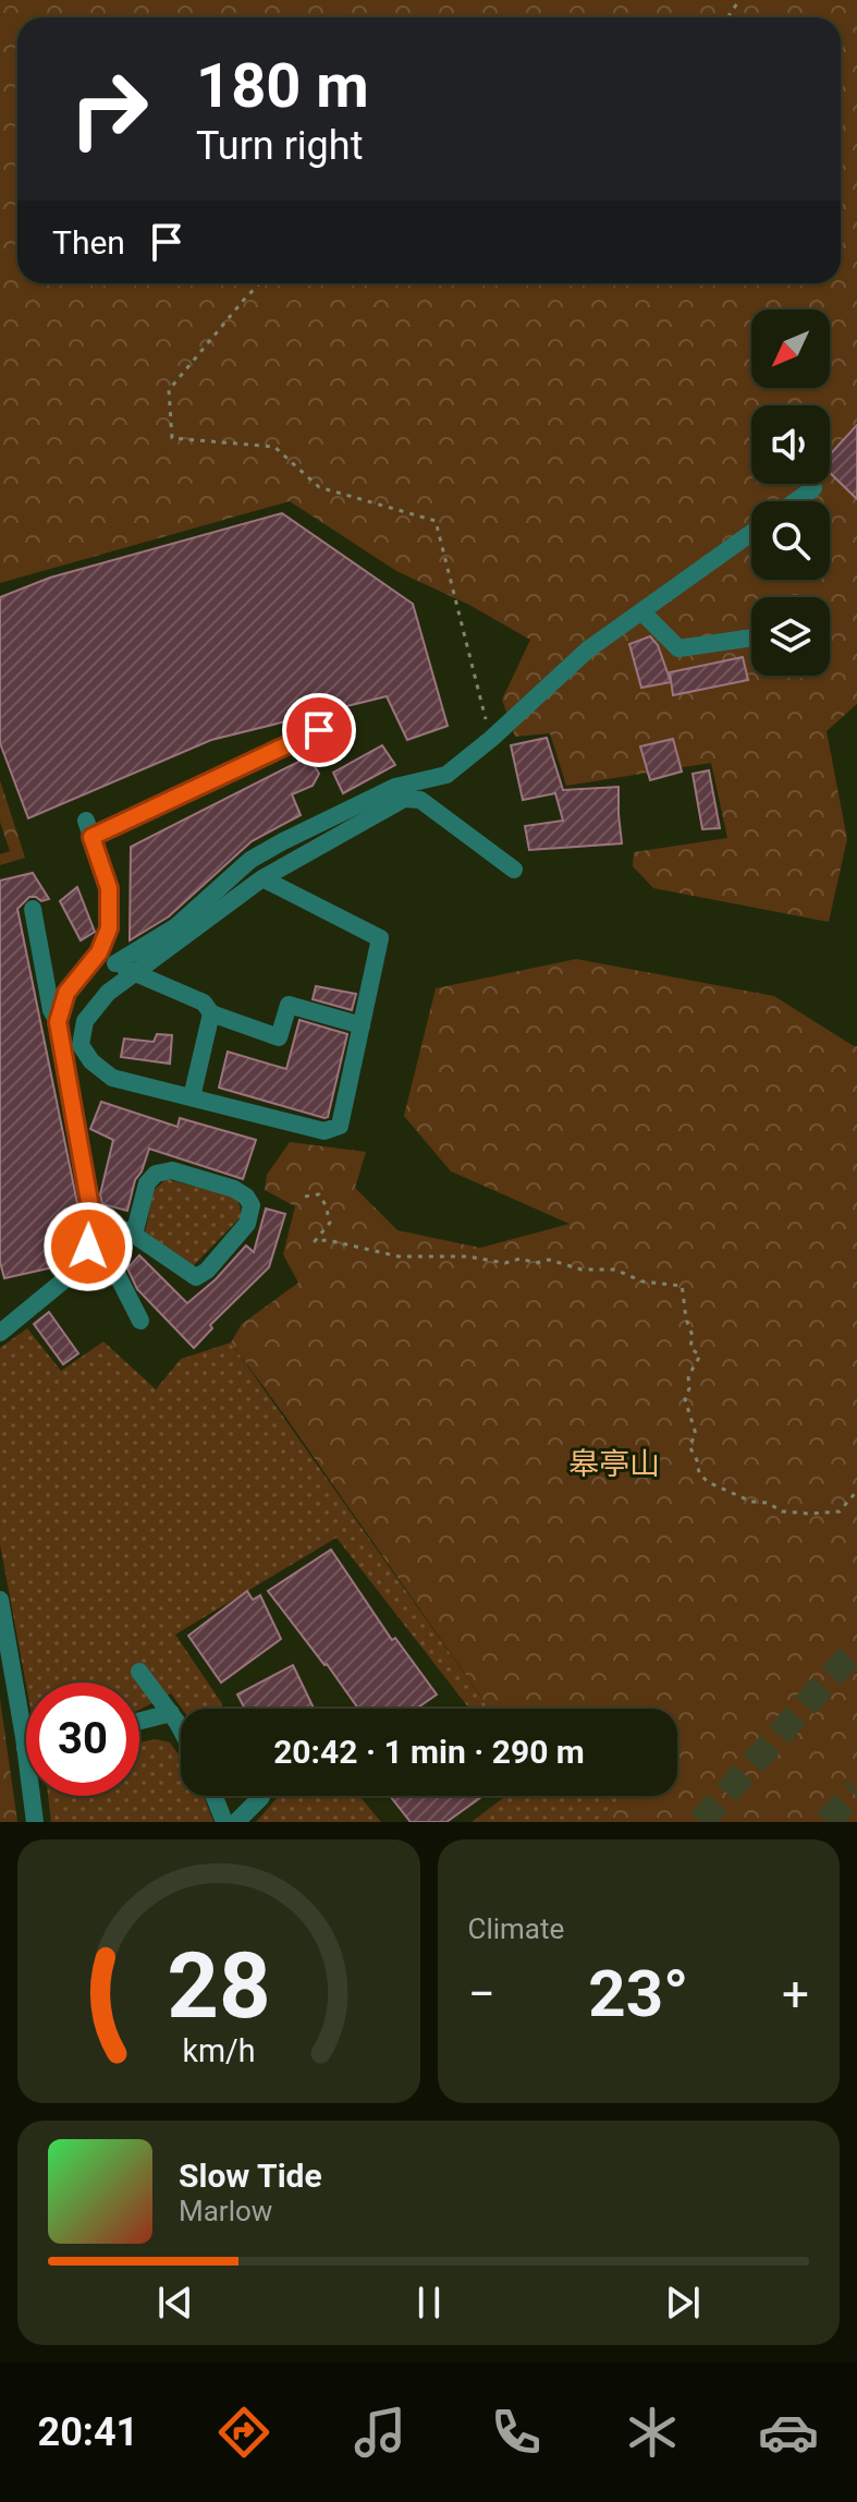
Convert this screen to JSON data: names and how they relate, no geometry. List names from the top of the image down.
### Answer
{
  "parks": ["皋亭山"],
  "north": "bottom left",
  "page": {
    "turn": ["180 m", "Turn right"],
    "then": "Then",
    "limit": "30",
    "trip": "20:42 · 1 min · 290 m",
    "tile": "Climate",
    "heat": ["−", "23°", "+"],
    "song": ["Slow Tide", "Marlow"],
    "tabs": "20:41",
    "gauge": ["28", "km/h"]
  }
}
